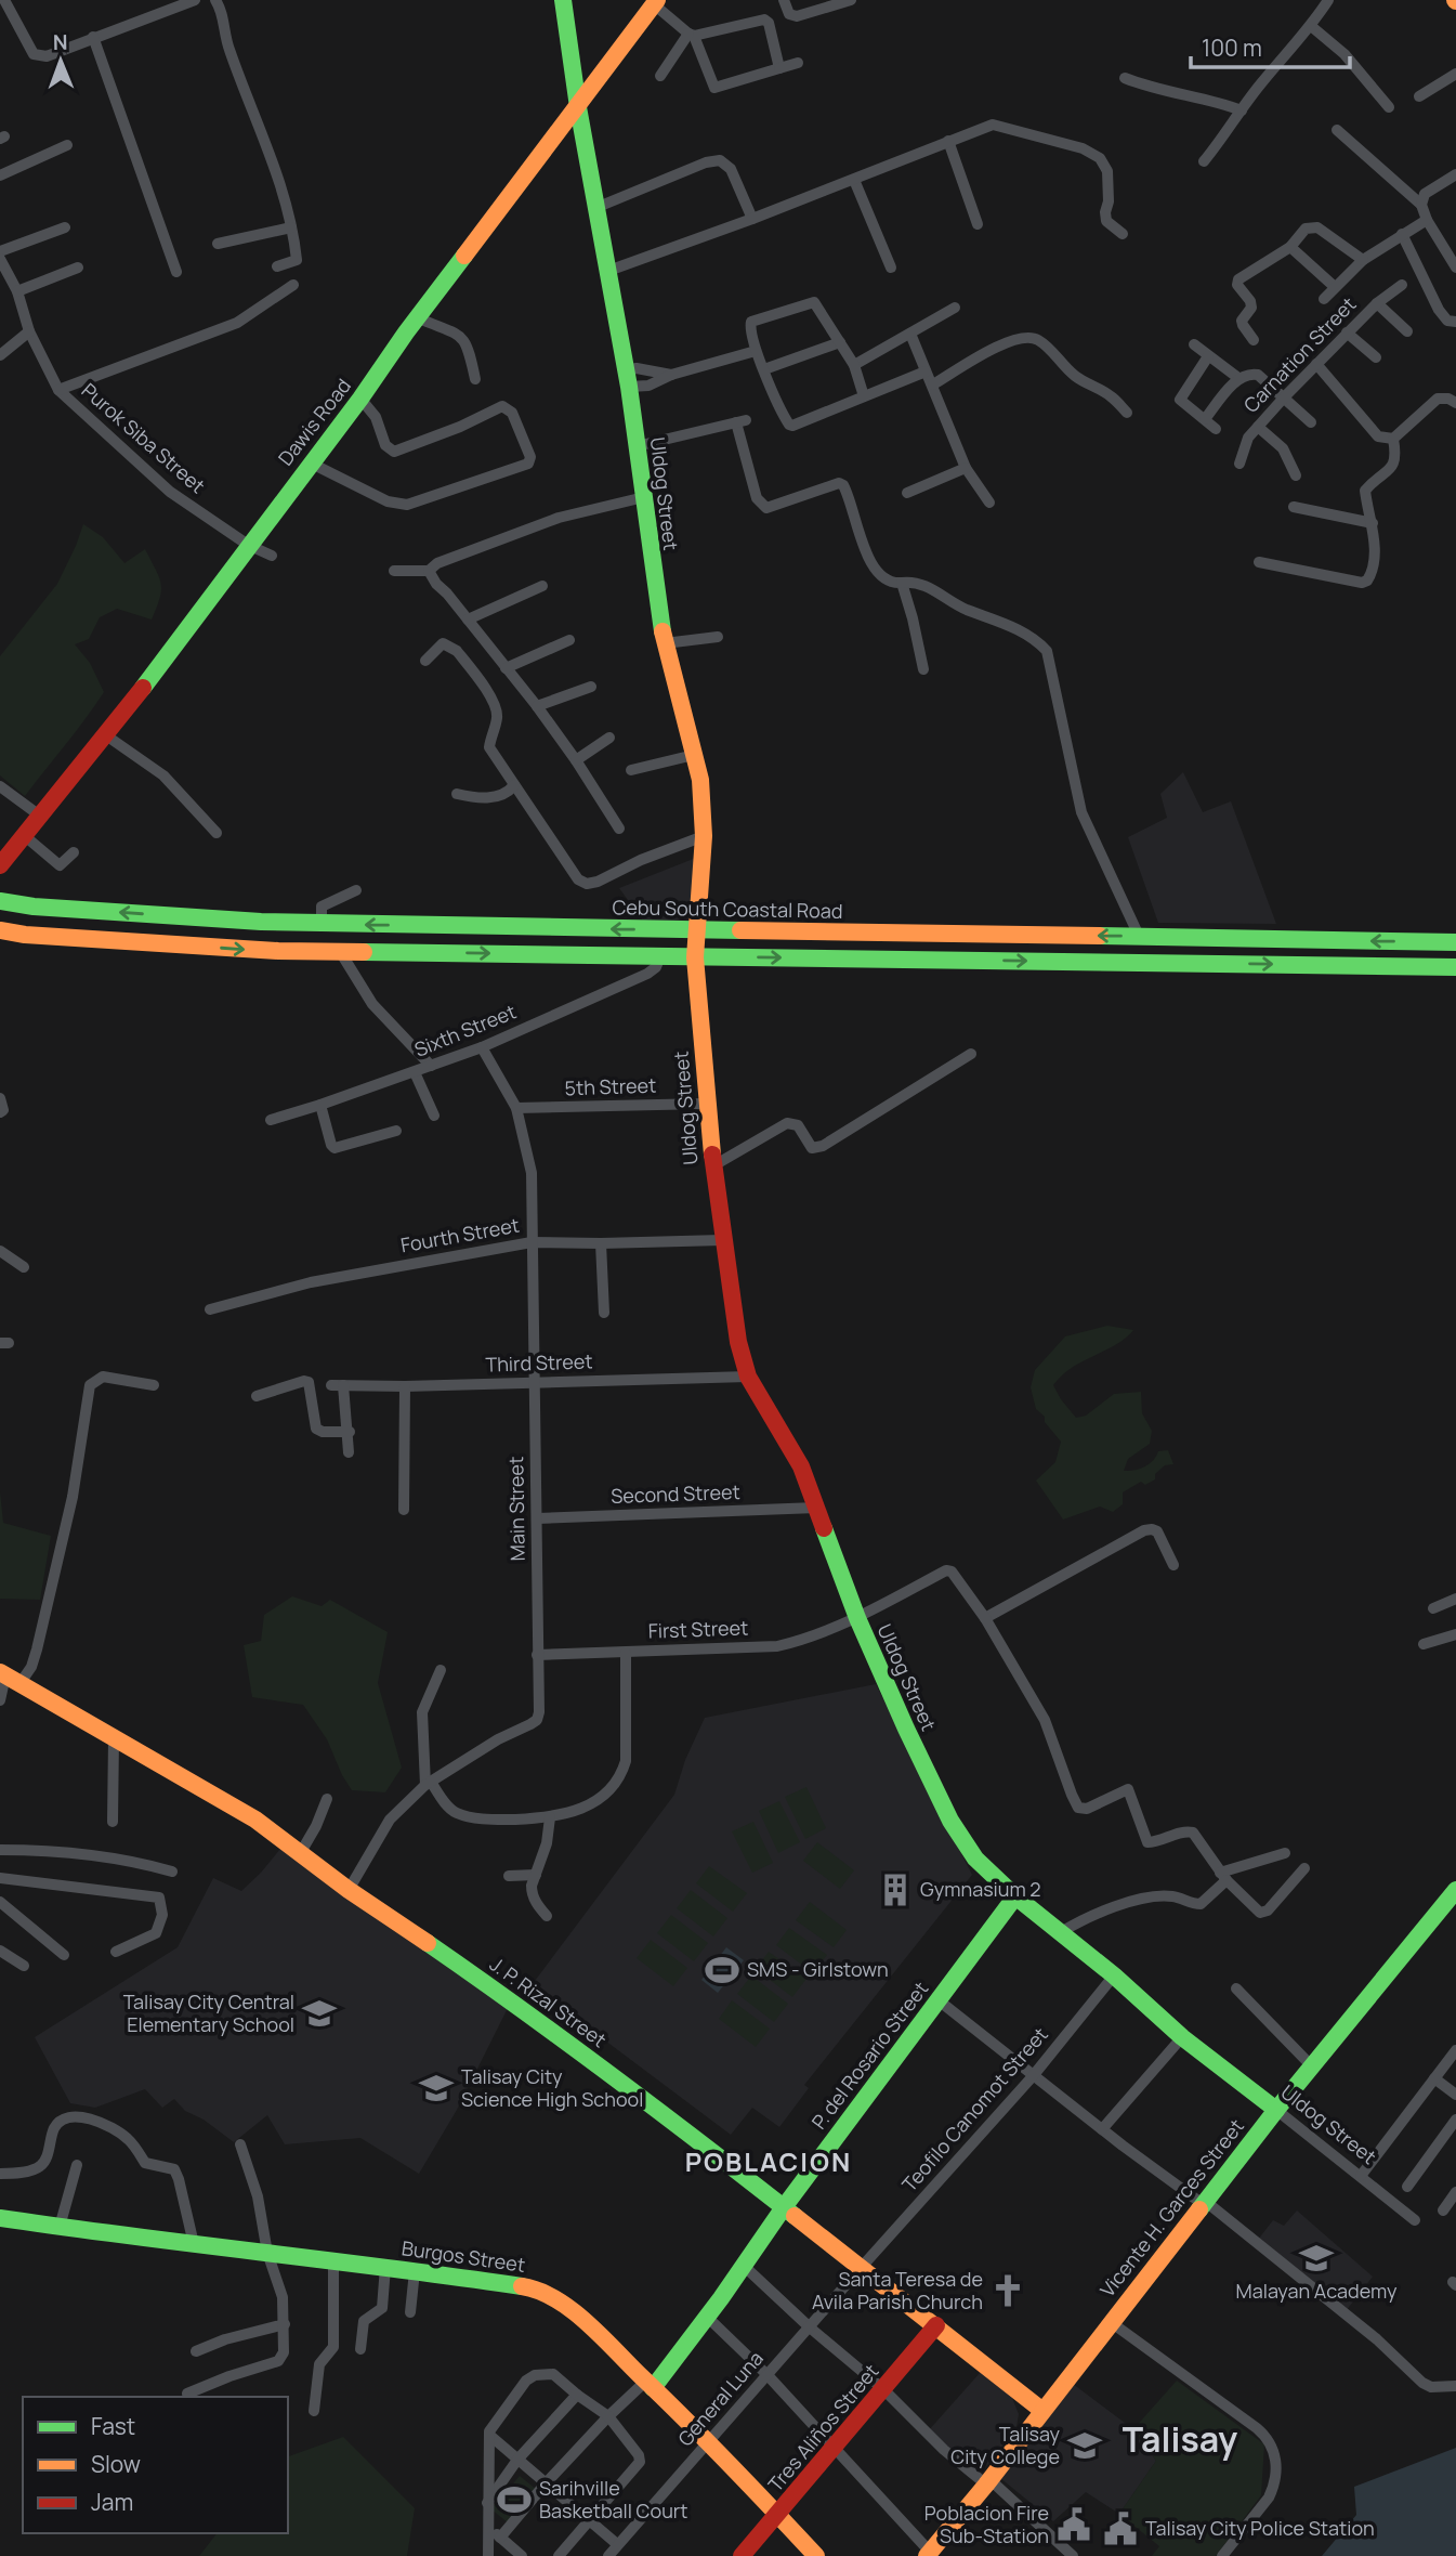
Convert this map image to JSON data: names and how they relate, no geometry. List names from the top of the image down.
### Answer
{
  "streets": {
    "main road": [
      "Dawis Road",
      "Uldog Street",
      "Cebu South Coastal Road",
      "J. P. Rizal Street",
      "P. del Rosario Street",
      "Vicente H. Garces Street",
      "Burgos Street",
      "Tres Aliños Street"
    ],
    "street": [
      "Carnation Street",
      "Purok Siba Street",
      "Sixth Street",
      "5th Street",
      "Fourth Street",
      "Third Street",
      "Second Street",
      "Main Street",
      "First Street",
      "Teofilo Canomot Street",
      "General Luna"
    ]
  },
  "crossings": [
    ["Dawis Road", "Purok Siba Street"],
    ["Dawis Road", "Uldog Street"],
    ["Uldog Street", "Cebu South Coastal Road"],
    ["Uldog Street", "5th Street"],
    ["Uldog Street", "Fourth Street"],
    ["Uldog Street", "Third Street"],
    ["Uldog Street", "Second Street"],
    ["Uldog Street", "First Street"],
    ["Uldog Street", "P. del Rosario Street"],
    ["Uldog Street", "Teofilo Canomot Street"],
    ["Uldog Street", "Vicente H. Garces Street"],
    ["Sixth Street", "Main Street"],
    ["5th Street", "Main Street"],
    ["Fourth Street", "Main Street"],
    ["Third Street", "Main Street"],
    ["Second Street", "Main Street"],
    ["Main Street", "First Street"],
    ["Main Street", "J. P. Rizal Street"],
    ["J. P. Rizal Street", "P. del Rosario Street"],
    ["J. P. Rizal Street", "Teofilo Canomot Street"],
    ["J. P. Rizal Street", "Vicente H. Garces Street"],
    ["J. P. Rizal Street", "General Luna"],
    ["J. P. Rizal Street", "Tres Aliños Street"],
    ["P. del Rosario Street", "Burgos Street"],
    ["Teofilo Canomot Street", "General Luna"],
    ["Burgos Street", "General Luna"],
    ["Burgos Street", "Tres Aliños Street"]
  ],
  "districts": ["POBLACION", "Talisay"],
  "places": {
    "building": ["Gymnasium 2"],
    "sports": ["SMS - Girlstown", "Sarihville Basketball Court"],
    "school or university": [
      "Talisay City Central Elementary School",
      "Talisay City Science High School",
      "Malayan Academy",
      "Talisay City College"
    ],
    "church": ["Santa Teresa de Avila Parish Church"],
    "public building": ["Poblacion Fire Sub-Station", "Talisay City Police Station"]
  },
  "legend": ["Fast", "Slow", "Jam"],
  "scale_bar": "100 m",
  "north": "top"
}
